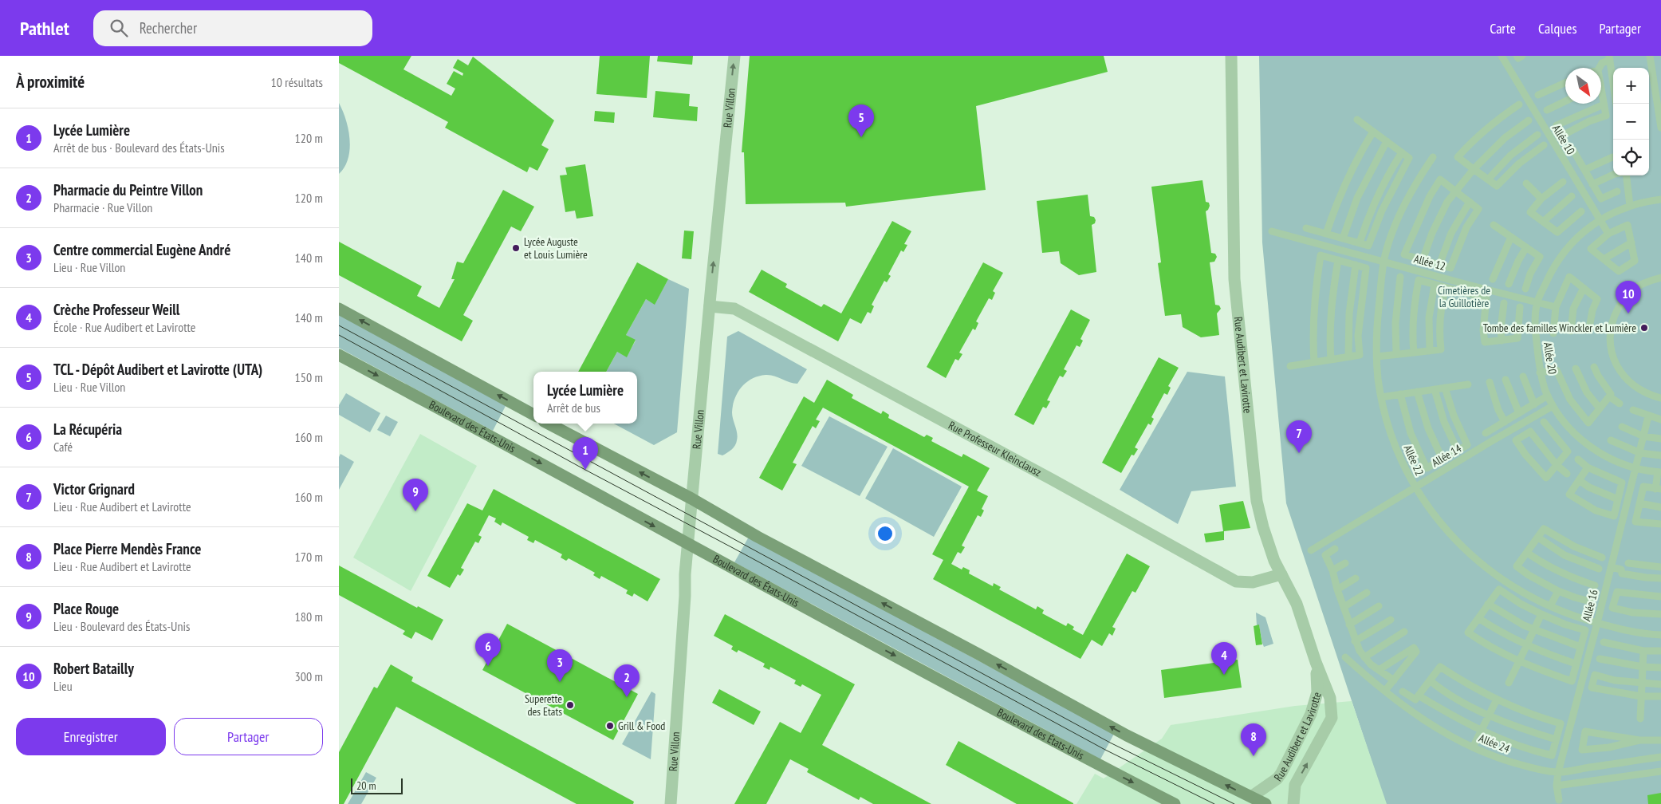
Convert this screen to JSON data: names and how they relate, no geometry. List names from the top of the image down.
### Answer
{
  "streets": {
    "main road": ["Boulevard des États-Unis"],
    "street": ["Rue Villon", "Rue Audibert et Lavirotte", "Rue Professeur Kleinclausz"],
    "lane": [
      "Allée 10",
      "Allée 12",
      "Allée 20",
      "Allée 14",
      "Allée 22",
      "Allée 16",
      "Allée 24"
    ]
  },
  "crossings": [
    ["Rue Villon", "Boulevard des États-Unis"],
    ["Rue Villon", "Rue Professeur Kleinclausz"],
    ["Allée 10", "Allée 20"],
    ["Allée 12", "Allée 20"],
    ["Allée 12", "Allée 22"],
    ["Allée 20", "Allée 14"],
    ["Allée 20", "Allée 16"],
    ["Rue Audibert et Lavirotte", "Rue Professeur Kleinclausz"],
    ["Allée 14", "Allée 22"],
    ["Allée 22", "Allée 16"],
    ["Allée 16", "Allée 24"]
  ],
  "parks": ["Cimetières de la Guillotière"],
  "places": [
    "Lycée Auguste et Louis Lumière",
    "Tombe des familles Winckler et Lumière",
    "Superette des Etats",
    "Grill & Food"
  ],
  "scale_bar": "20 m",
  "north": "bottom right",
  "page": {
    "header": "Pathlet",
    "search": "Rechercher",
    "nav": ["Carte", "Calques", "Partager"],
    "heading": ["À proximité", "10 résultats"],
    "map_buttons": ["+", "−"],
    "pins": [
      "5",
      "10",
      "7",
      "1",
      "9",
      "6",
      "4",
      "3",
      "2",
      "8"
    ],
    "list": [
      {
        "mark": "1",
        "name": "Lycée Lumière",
        "note": "Arrêt de bus · Boulevard des États-Unis",
        "value": "120 m"
      },
      {
        "mark": "2",
        "name": "Pharmacie du Peintre Villon",
        "note": "Pharmacie · Rue Villon",
        "value": "120 m"
      },
      {
        "mark": "3",
        "name": "Centre commercial Eugène André",
        "note": "Lieu · Rue Villon",
        "value": "140 m"
      },
      {
        "mark": "4",
        "name": "Crèche Professeur Weill",
        "note": "École · Rue Audibert et Lavirotte",
        "value": "140 m"
      },
      {
        "mark": "5",
        "name": "TCL - Dépôt Audibert et Lavirotte (UTA)",
        "note": "Lieu · Rue Villon",
        "value": "150 m"
      },
      {
        "mark": "6",
        "name": "La Récupéria",
        "note": "Café",
        "value": "160 m"
      },
      {
        "mark": "7",
        "name": "Victor Grignard",
        "note": "Lieu · Rue Audibert et Lavirotte",
        "value": "160 m"
      },
      {
        "mark": "8",
        "name": "Place Pierre Mendès France",
        "note": "Lieu · Rue Audibert et Lavirotte",
        "value": "170 m"
      },
      {
        "mark": "9",
        "name": "Place Rouge",
        "note": "Lieu · Boulevard des États-Unis",
        "value": "180 m"
      },
      {
        "mark": "10",
        "name": "Robert Batailly",
        "note": "Lieu",
        "value": "300 m"
      }
    ],
    "popup": ["Lycée Lumière", "Arrêt de bus"],
    "buttons": ["Enregistrer", "Partager"],
    "scale": "20 m"
  }
}
